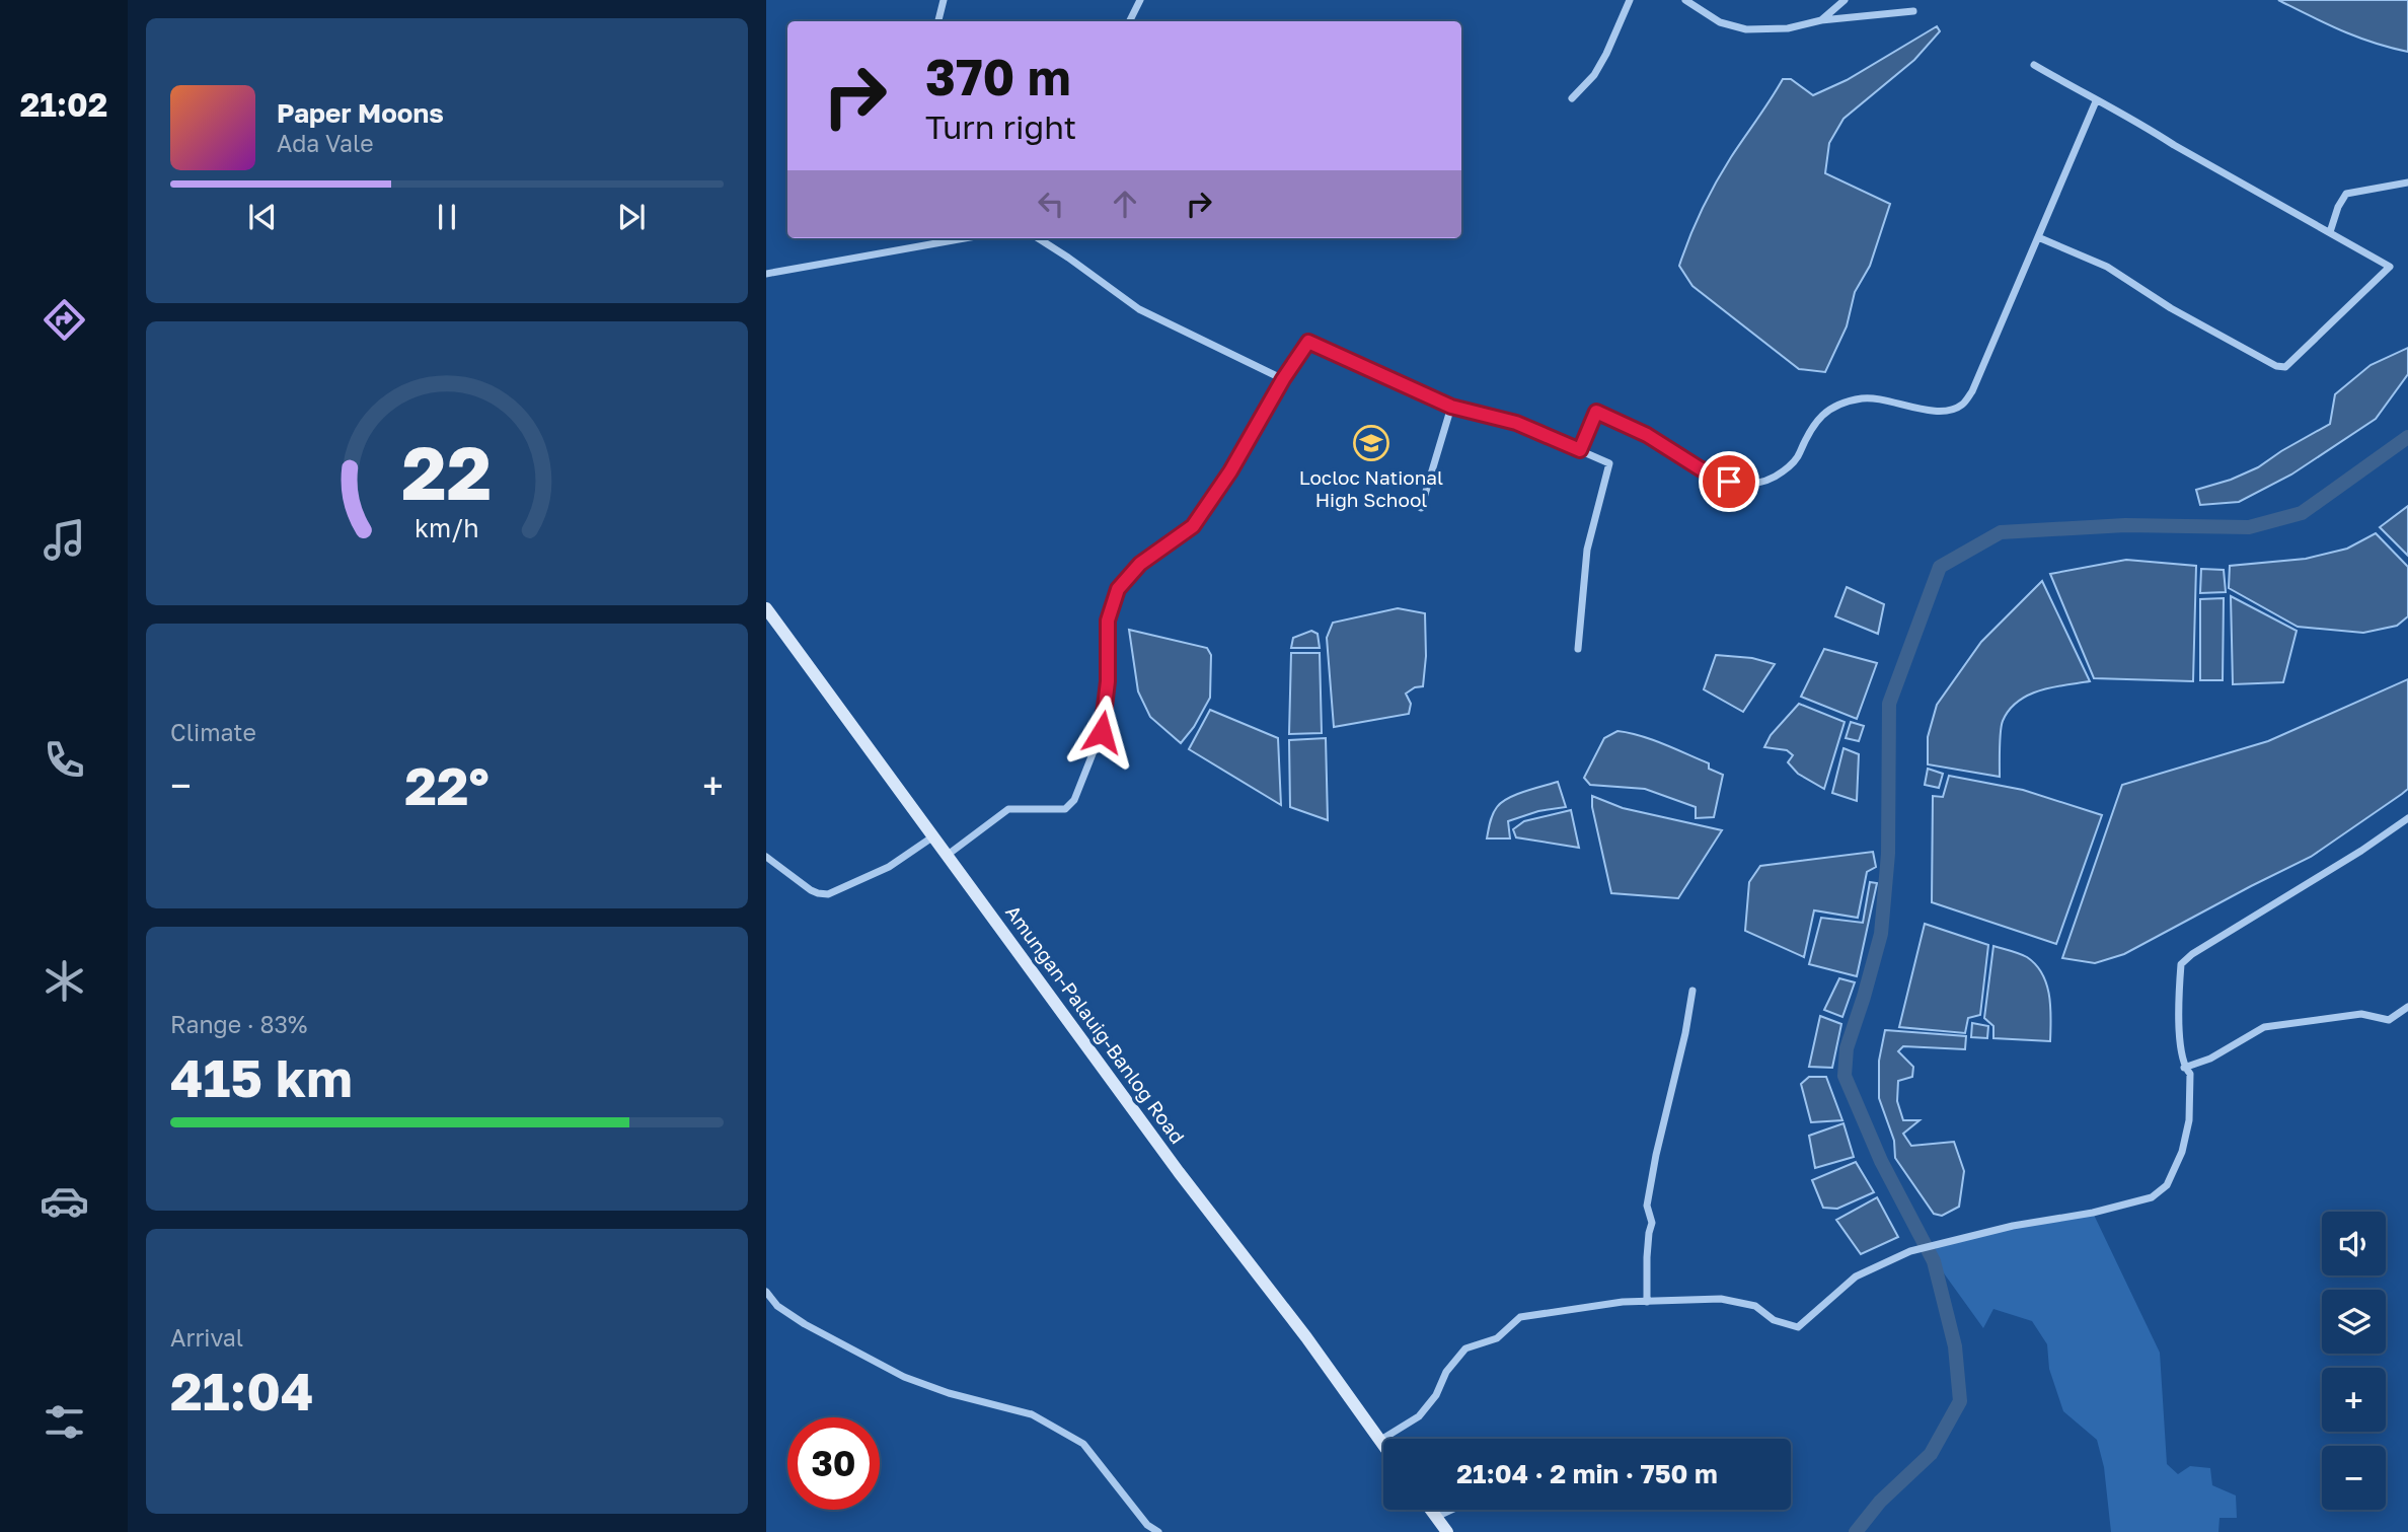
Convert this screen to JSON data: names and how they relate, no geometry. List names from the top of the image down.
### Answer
{
  "streets": {
    "main road": ["Amungan-Palauig-Banlog Road"]
  },
  "places": {
    "school or university": ["Locloc National High School"]
  },
  "page": {
    "tabs": "21:02",
    "turn": ["370 m", "Turn right"],
    "song": ["Paper Moons", "Ada Vale"],
    "tile": [
      "Climate",
      ["Range · 83%", "415 km"],
      ["Arrival", "21:04"]
    ],
    "heat": ["−", "22°", "+"],
    "map_buttons": ["+", "−"],
    "limit": "30",
    "trip": "21:04 · 2 min · 750 m",
    "gauge": ["22", "km/h"]
  }
}
